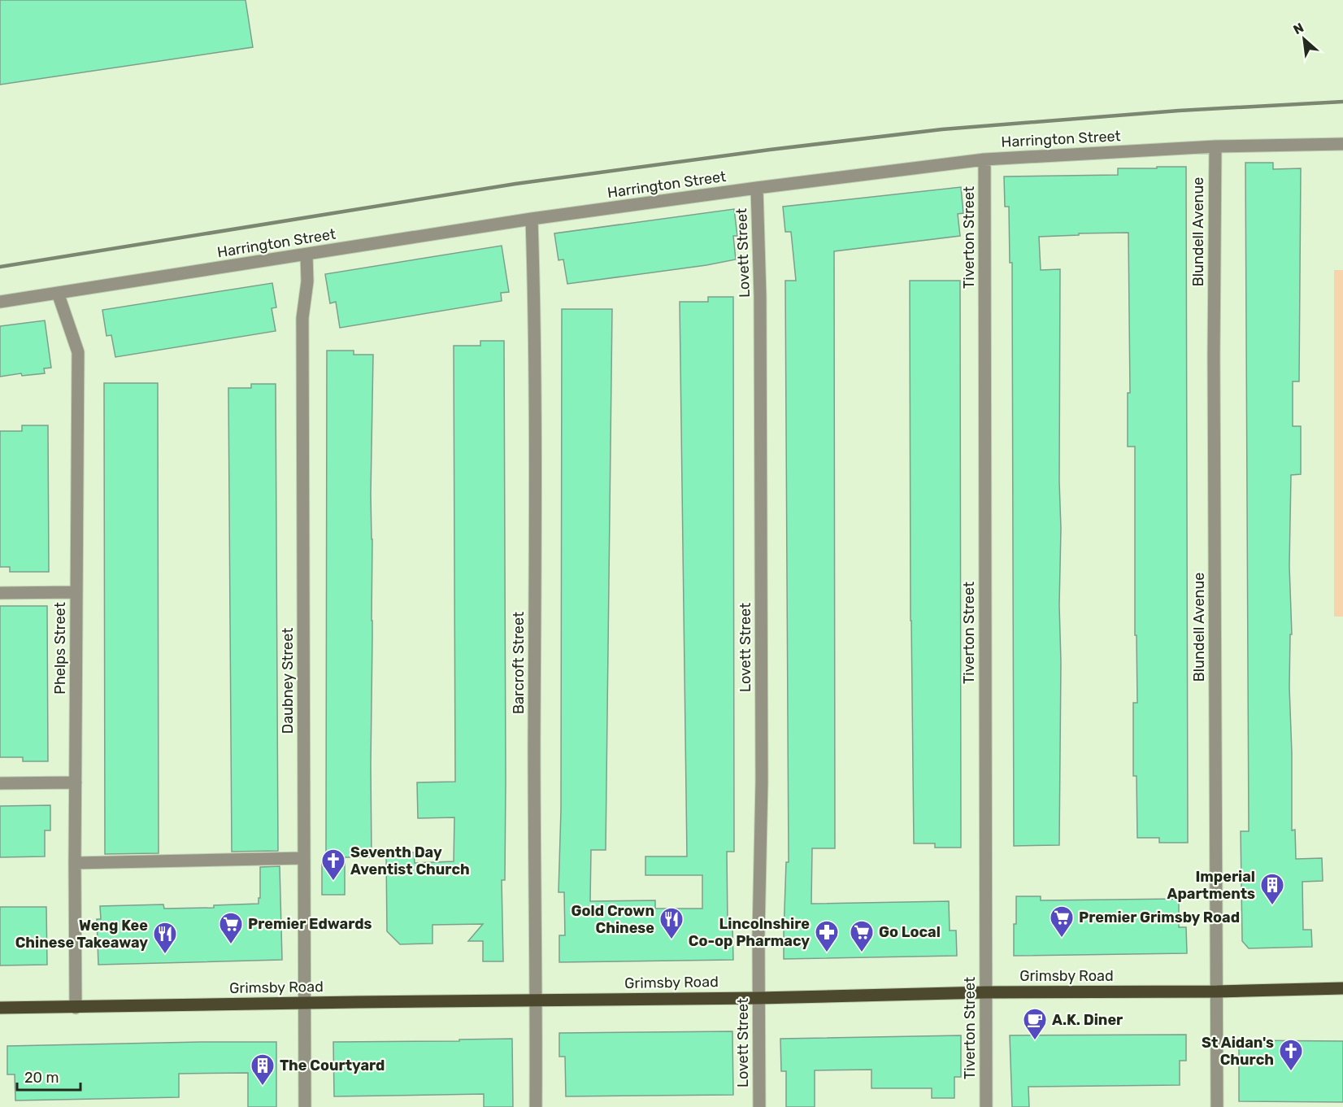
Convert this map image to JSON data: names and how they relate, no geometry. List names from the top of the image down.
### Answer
{
  "streets": {
    "main road": ["Grimsby Road"],
    "street": [
      "Harrington Street",
      "Blundell Avenue",
      "Tiverton Street",
      "Lovett Street",
      "Phelps Street",
      "Barcroft Street",
      "Daubney Street"
    ]
  },
  "crossings": [
    ["Harrington Street", "Blundell Avenue"],
    ["Harrington Street", "Tiverton Street"],
    ["Harrington Street", "Lovett Street"],
    ["Harrington Street", "Phelps Street"],
    ["Harrington Street", "Barcroft Street"],
    ["Harrington Street", "Daubney Street"],
    ["Blundell Avenue", "Grimsby Road"],
    ["Tiverton Street", "Grimsby Road"],
    ["Lovett Street", "Grimsby Road"],
    ["Phelps Street", "Grimsby Road"],
    ["Barcroft Street", "Grimsby Road"],
    ["Daubney Street", "Grimsby Road"]
  ],
  "places": {
    "church": ["Seventh Day Aventist Church", "St Aidan's Church"],
    "building": ["Imperial Apartments", "The Courtyard"],
    "supermarket": ["Premier Grimsby Road", "Premier Edwards", "Go Local"],
    "restaurant": ["Gold Crown Chinese", "Weng Kee Chinese Takeaway"],
    "pharmacy": ["Lincolnshire Co-op Pharmacy"],
    "cafe": ["A.K. Diner"]
  },
  "scale_bar": "20 m",
  "north": "top left"
}
